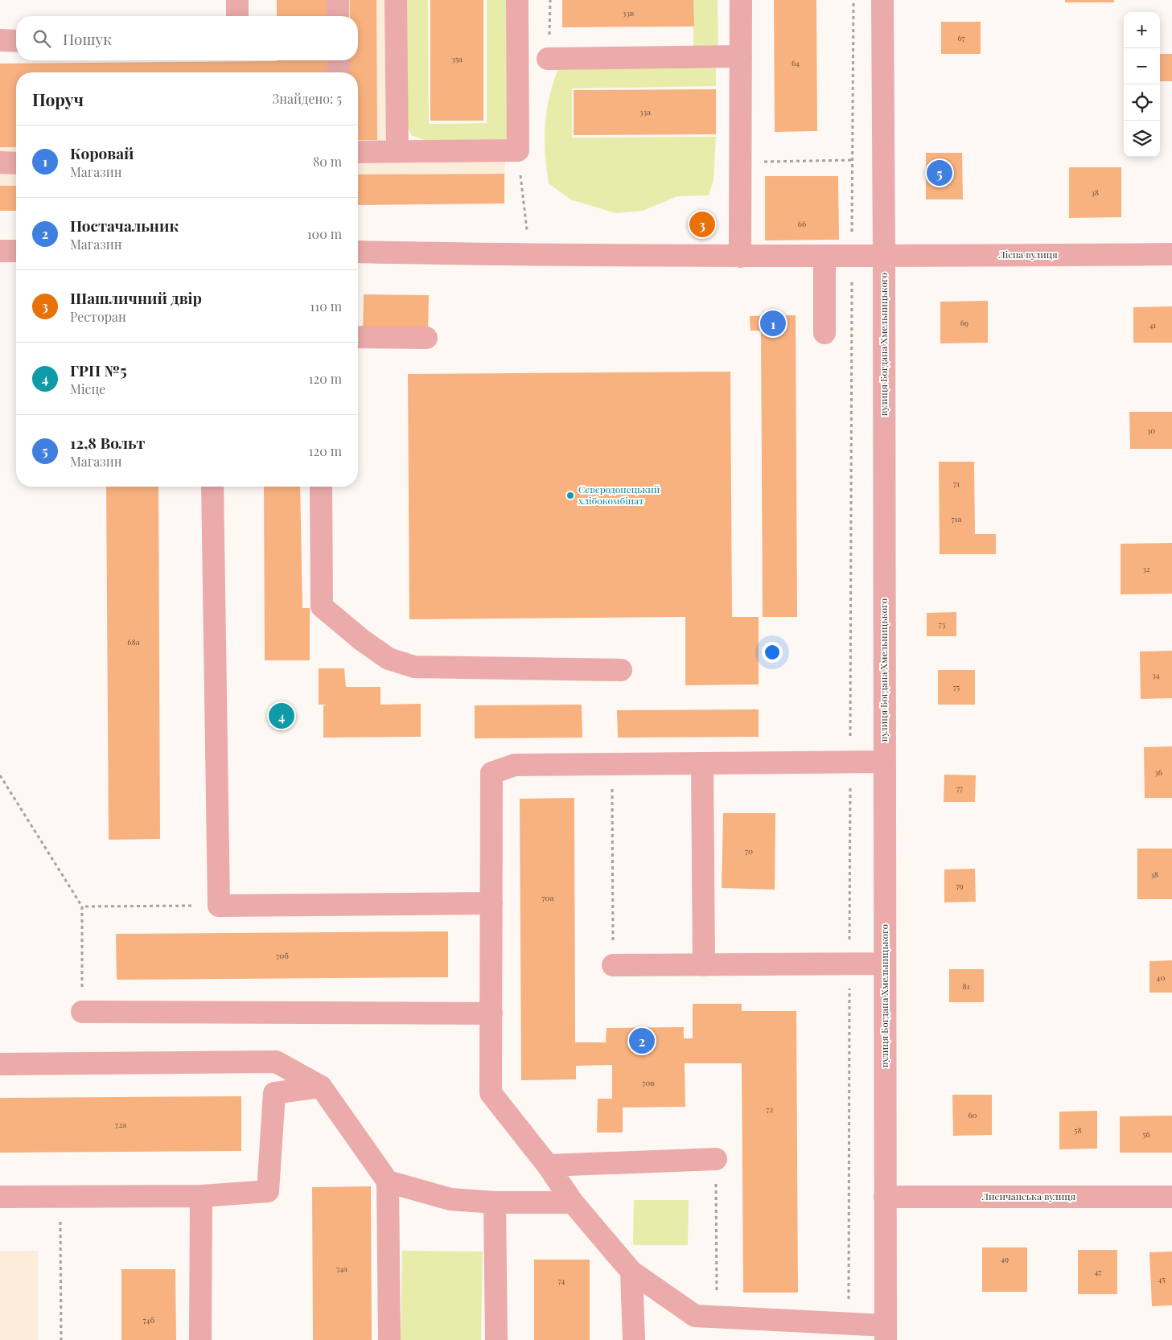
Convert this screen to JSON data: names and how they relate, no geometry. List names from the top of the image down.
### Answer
{
  "streets": {
    "street": ["Лісна вулиця", "вулиця Богдана Хмельницького", "Лисичанська вулиця"]
  },
  "crossings": [
    ["Лісна вулиця", "вулиця Богдана Хмельницького"],
    ["вулиця Богдана Хмельницького", "Лисичанська вулиця"]
  ],
  "places": ["Сєвєродонецький хлібокомбінат"],
  "house_numbers": [
    "33в",
    "67",
    "35а",
    "64",
    "33а",
    "38",
    "66",
    "69",
    "41",
    "30",
    "71",
    "71а",
    "32",
    "73",
    "68а",
    "34",
    "75",
    "36",
    "77",
    "70",
    "38",
    "79",
    "70а",
    "70б",
    "40",
    "81",
    "70в",
    "72",
    "60",
    "72а",
    "58",
    "56",
    "49",
    "74а",
    "47",
    "45",
    "74",
    "74б"
  ],
  "page": {
    "map_buttons": ["+", "−"],
    "search": "Пошук",
    "heading": ["Поруч", "Знайдено: 5"],
    "list": [
      {
        "mark": "1",
        "name": "Коровай",
        "note": "Магазин",
        "value": "80 m"
      },
      {
        "mark": "2",
        "name": "Постачальник",
        "note": "Магазин",
        "value": "100 m"
      },
      {
        "mark": "3",
        "name": "Шашличний двір",
        "note": "Ресторан",
        "value": "110 m"
      },
      {
        "mark": "4",
        "name": "ГРП №5",
        "note": "Місце",
        "value": "120 m"
      },
      {
        "mark": "5",
        "name": "12,8 Вольт",
        "note": "Магазин",
        "value": "120 m"
      }
    ],
    "pins": [
      "5",
      "3",
      "1",
      "4",
      "2"
    ]
  }
}
